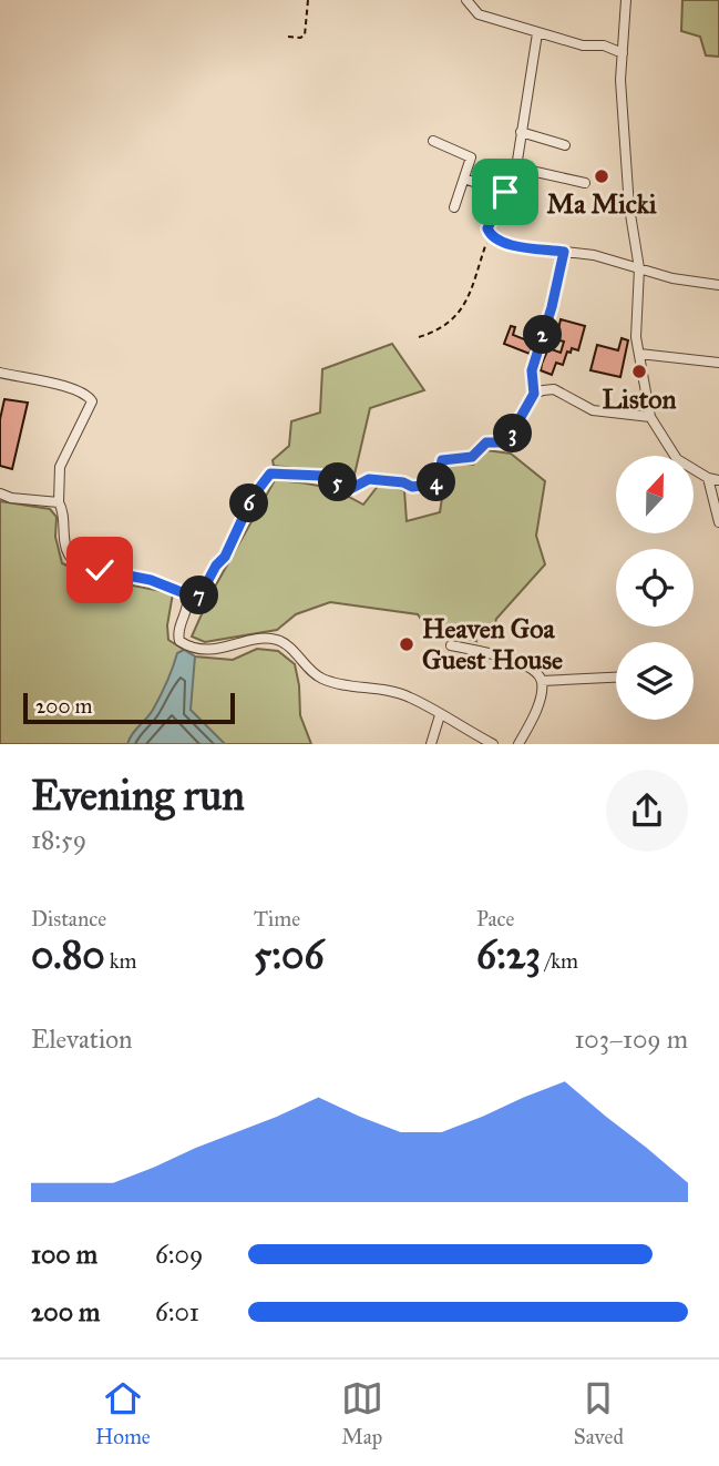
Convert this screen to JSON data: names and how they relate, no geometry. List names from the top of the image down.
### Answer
{
  "places": ["Ma Micki", "Liston", "Heaven Goa Guest House"],
  "scale_bar": "200 m",
  "north": "top",
  "page": {
    "pins": [
      "2",
      "3",
      "4",
      "5",
      "6",
      "7"
    ],
    "scale": "200 m",
    "heading": ["Evening run", "18:59"],
    "stats": [
      ["Distance", "0.80 km"],
      ["Time", "5:06"],
      ["Pace", "6:23 /km"]
    ],
    "chart": ["Elevation", "103–109 m"],
    "list": [
      {
        "name": "100 m",
        "note": "6:09"
      },
      {
        "name": "200 m",
        "note": "6:01"
      }
    ],
    "tabs": ["Home", "Map", "Saved"]
  }
}
